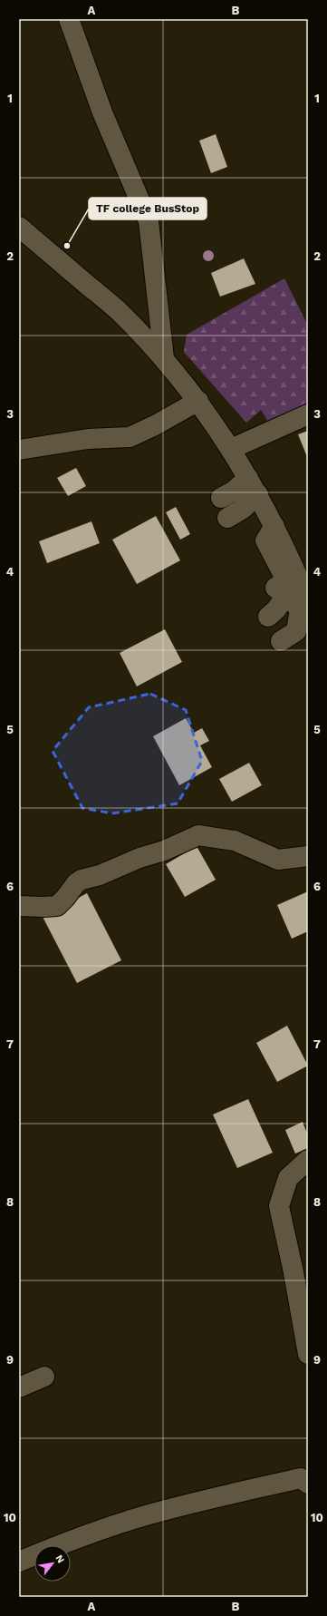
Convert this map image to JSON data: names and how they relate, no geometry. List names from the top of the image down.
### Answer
{
  "places": ["TF college BusStop"],
  "north": "top right",
  "grid": {
    "columns": ["A", "B"],
    "rows": [
      "1",
      "2",
      "3",
      "4",
      "5",
      "6",
      "7",
      "8",
      "9",
      "10"
    ]
  }
}
